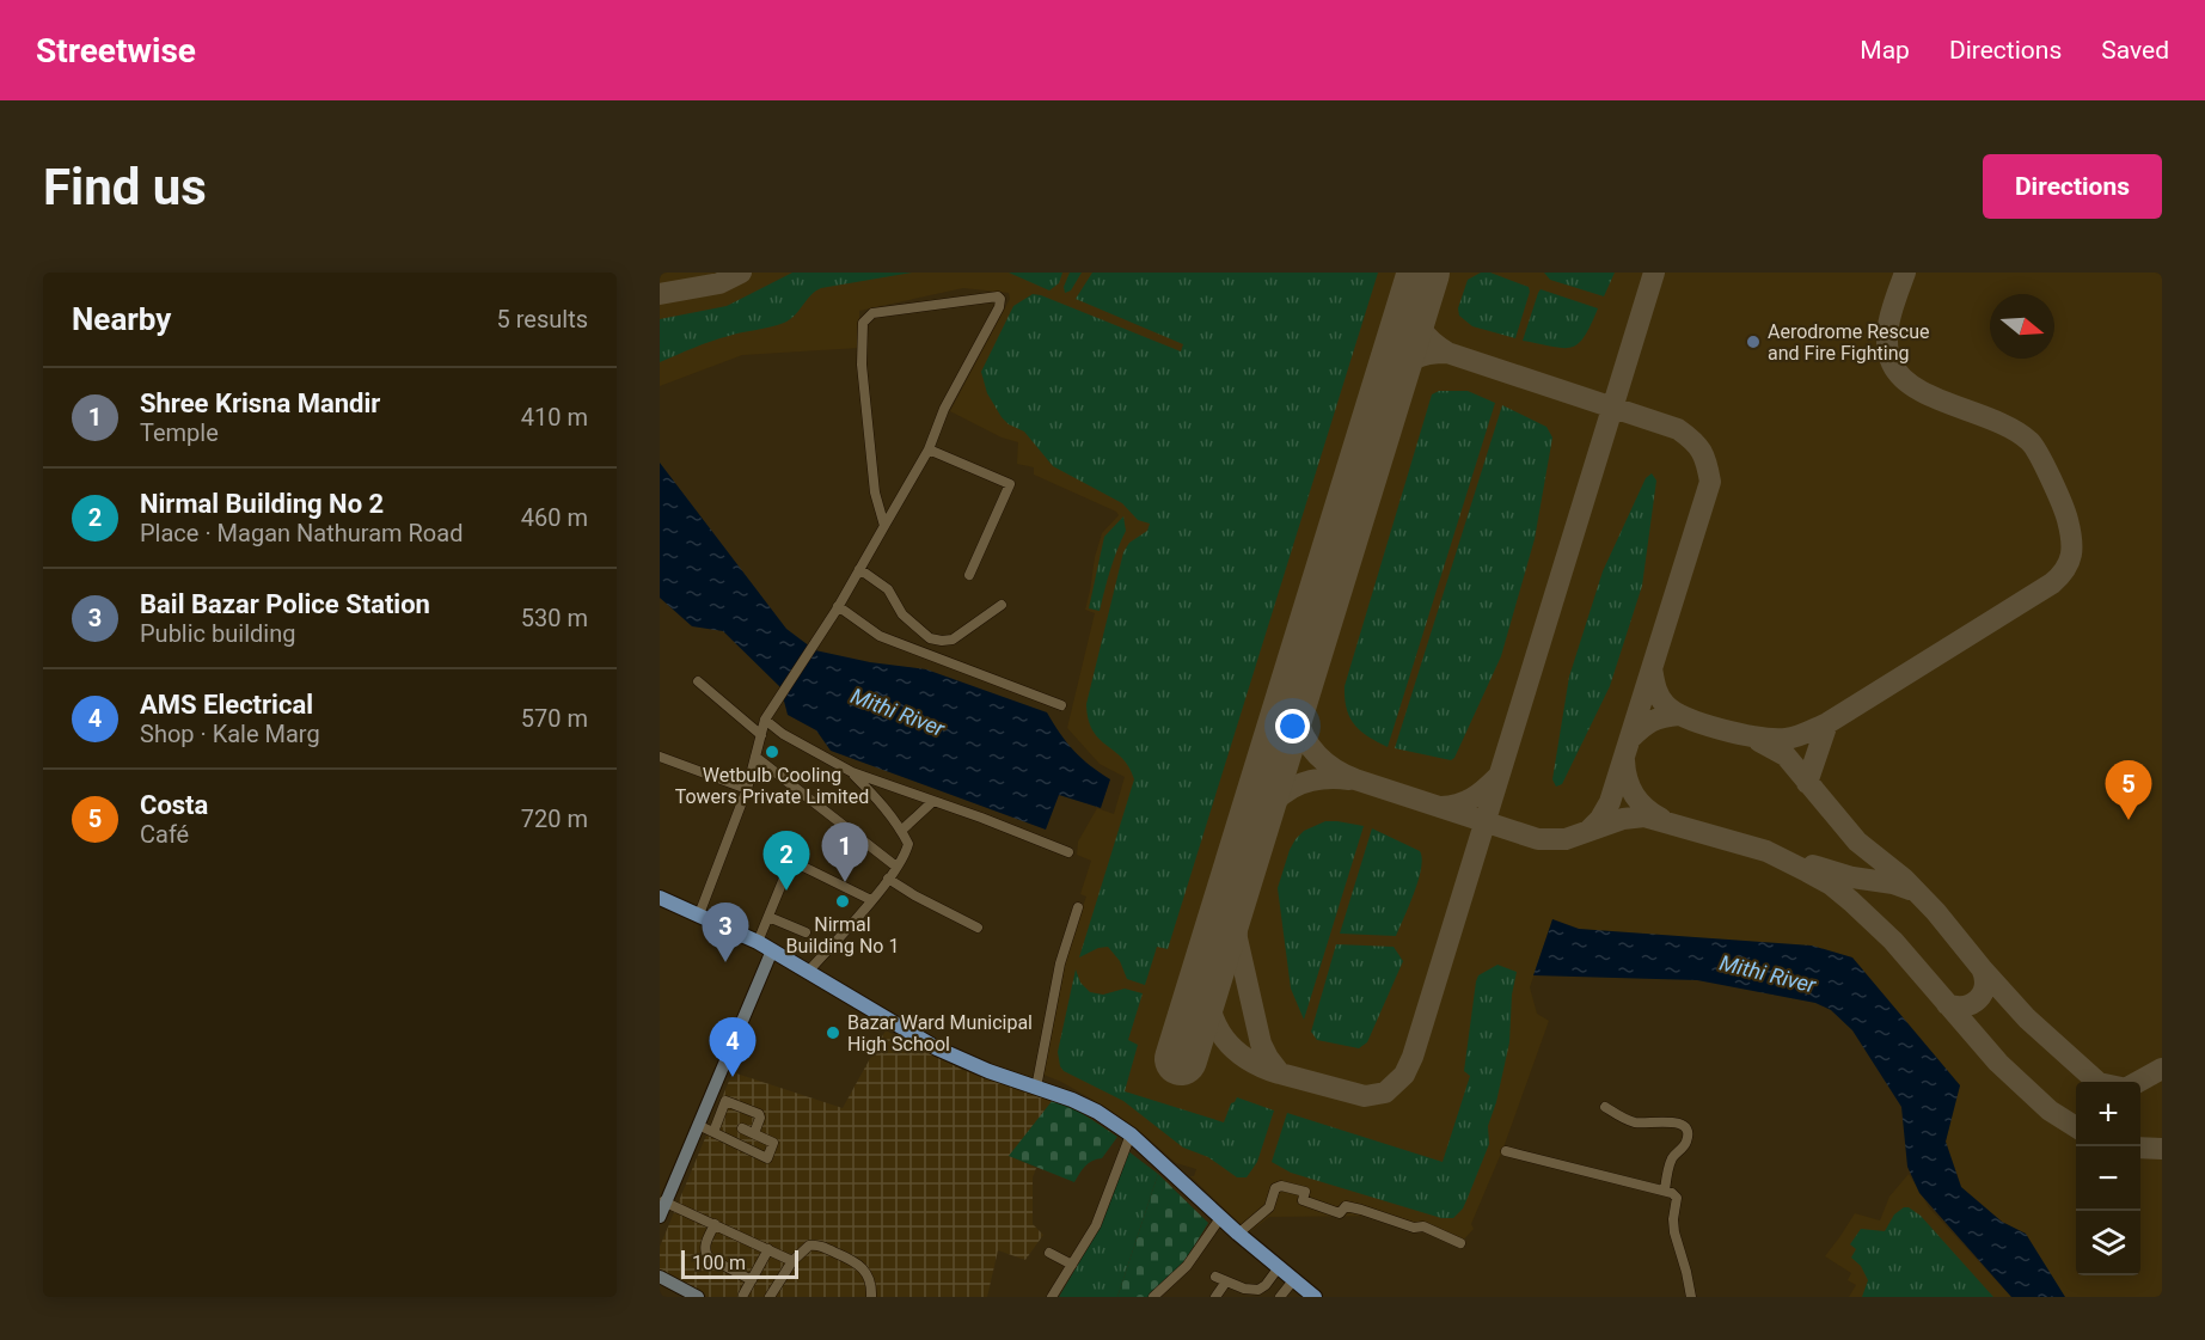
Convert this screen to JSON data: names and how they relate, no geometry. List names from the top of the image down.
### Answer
{
  "water": ["Mithi River"],
  "places": [
    "Aerodrome Rescue and Fire Fighting",
    "Wetbulb Cooling Towers Private Limited",
    "Nirmal Building No 1",
    "Bazar Ward Municipal High School"
  ],
  "scale_bar": "100 m",
  "north": "right",
  "page": {
    "header": "Streetwise",
    "nav": ["Map", "Directions", "Saved"],
    "buttons": "Directions",
    "title": "Find us",
    "heading": ["Nearby", "5 results"],
    "list": [
      {
        "mark": "1",
        "name": "Shree Krisna Mandir",
        "note": "Temple",
        "value": "410 m"
      },
      {
        "mark": "2",
        "name": "Nirmal Building No 2",
        "note": "Place · Magan Nathuram Road",
        "value": "460 m"
      },
      {
        "mark": "3",
        "name": "Bail Bazar Police Station",
        "note": "Public building",
        "value": "530 m"
      },
      {
        "mark": "4",
        "name": "AMS Electrical",
        "note": "Shop · Kale Marg",
        "value": "570 m"
      },
      {
        "mark": "5",
        "name": "Costa",
        "note": "Café",
        "value": "720 m"
      }
    ],
    "pins": [
      "5",
      "1",
      "2",
      "3",
      "4"
    ],
    "map_buttons": ["+", "−"],
    "scale": "100 m"
  }
}
